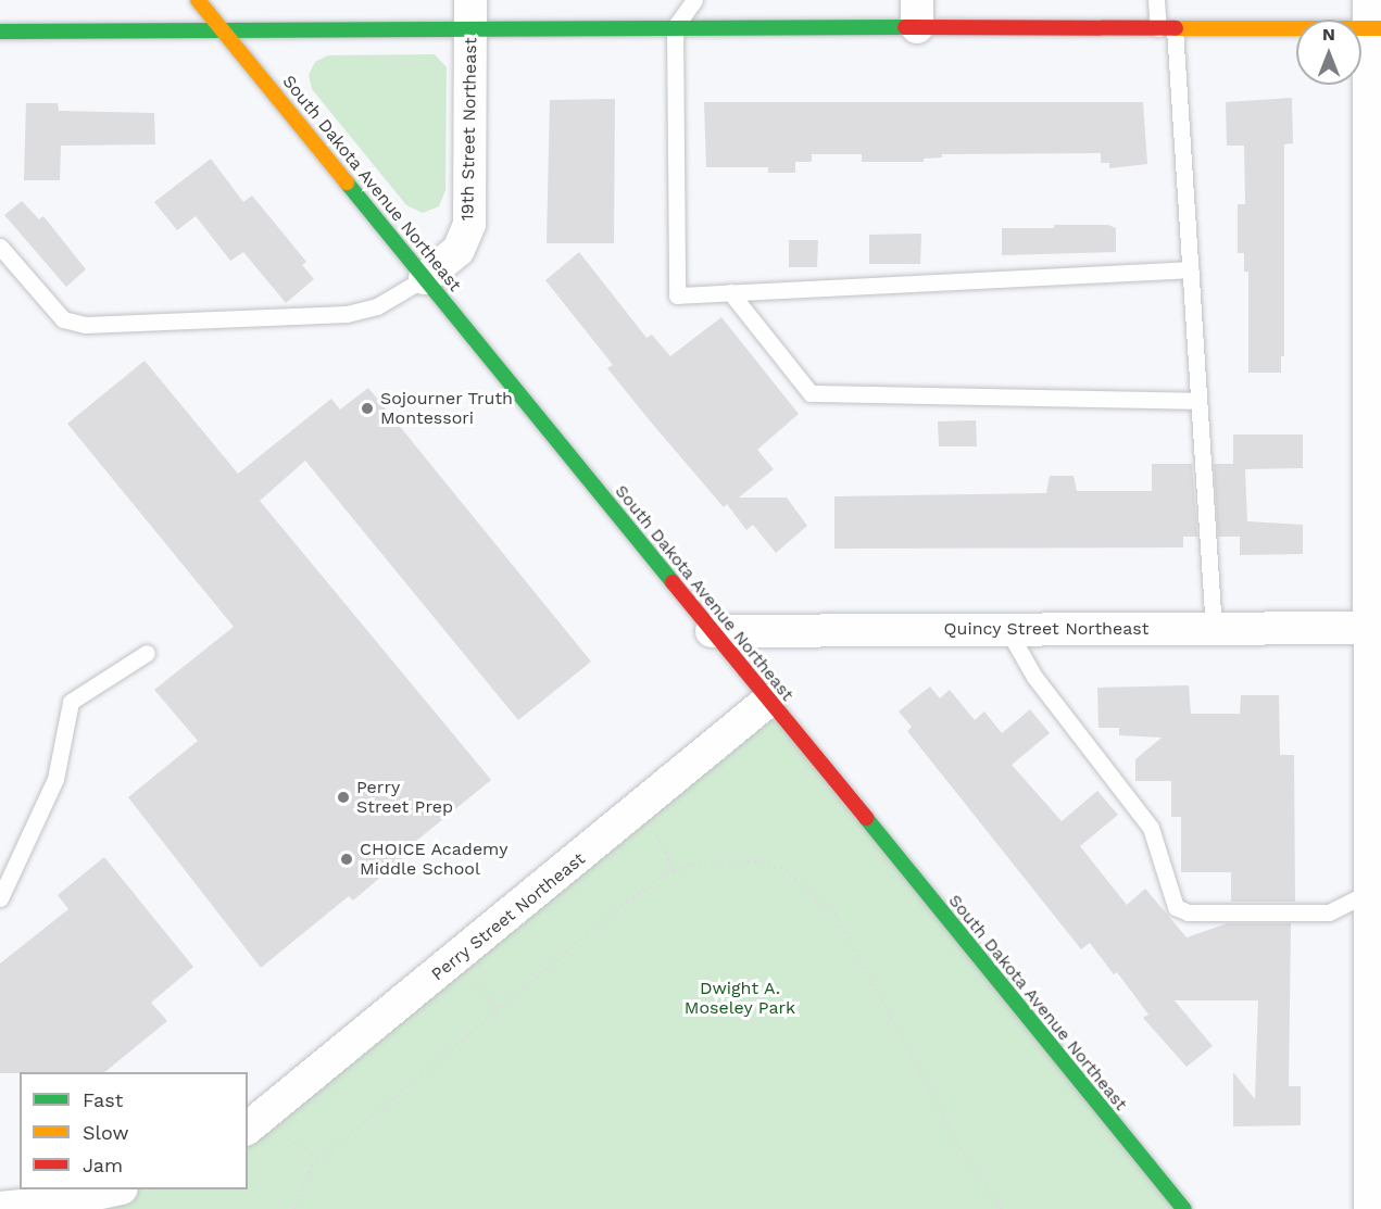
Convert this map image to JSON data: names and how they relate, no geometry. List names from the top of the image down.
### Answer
{
  "streets": {
    "main road": ["South Dakota Avenue Northeast"],
    "street": ["19th Street Northeast", "Quincy Street Northeast", "Perry Street Northeast"]
  },
  "crossings": [
    ["19th Street Northeast", "South Dakota Avenue Northeast"],
    ["South Dakota Avenue Northeast", "Quincy Street Northeast"],
    ["South Dakota Avenue Northeast", "Perry Street Northeast"]
  ],
  "parks": ["Dwight A. Moseley Park"],
  "places": ["Sojourner Truth Montessori", "Perry Street Prep", "CHOICE Academy Middle School"],
  "legend": ["Fast", "Slow", "Jam"],
  "north": "top"
}
